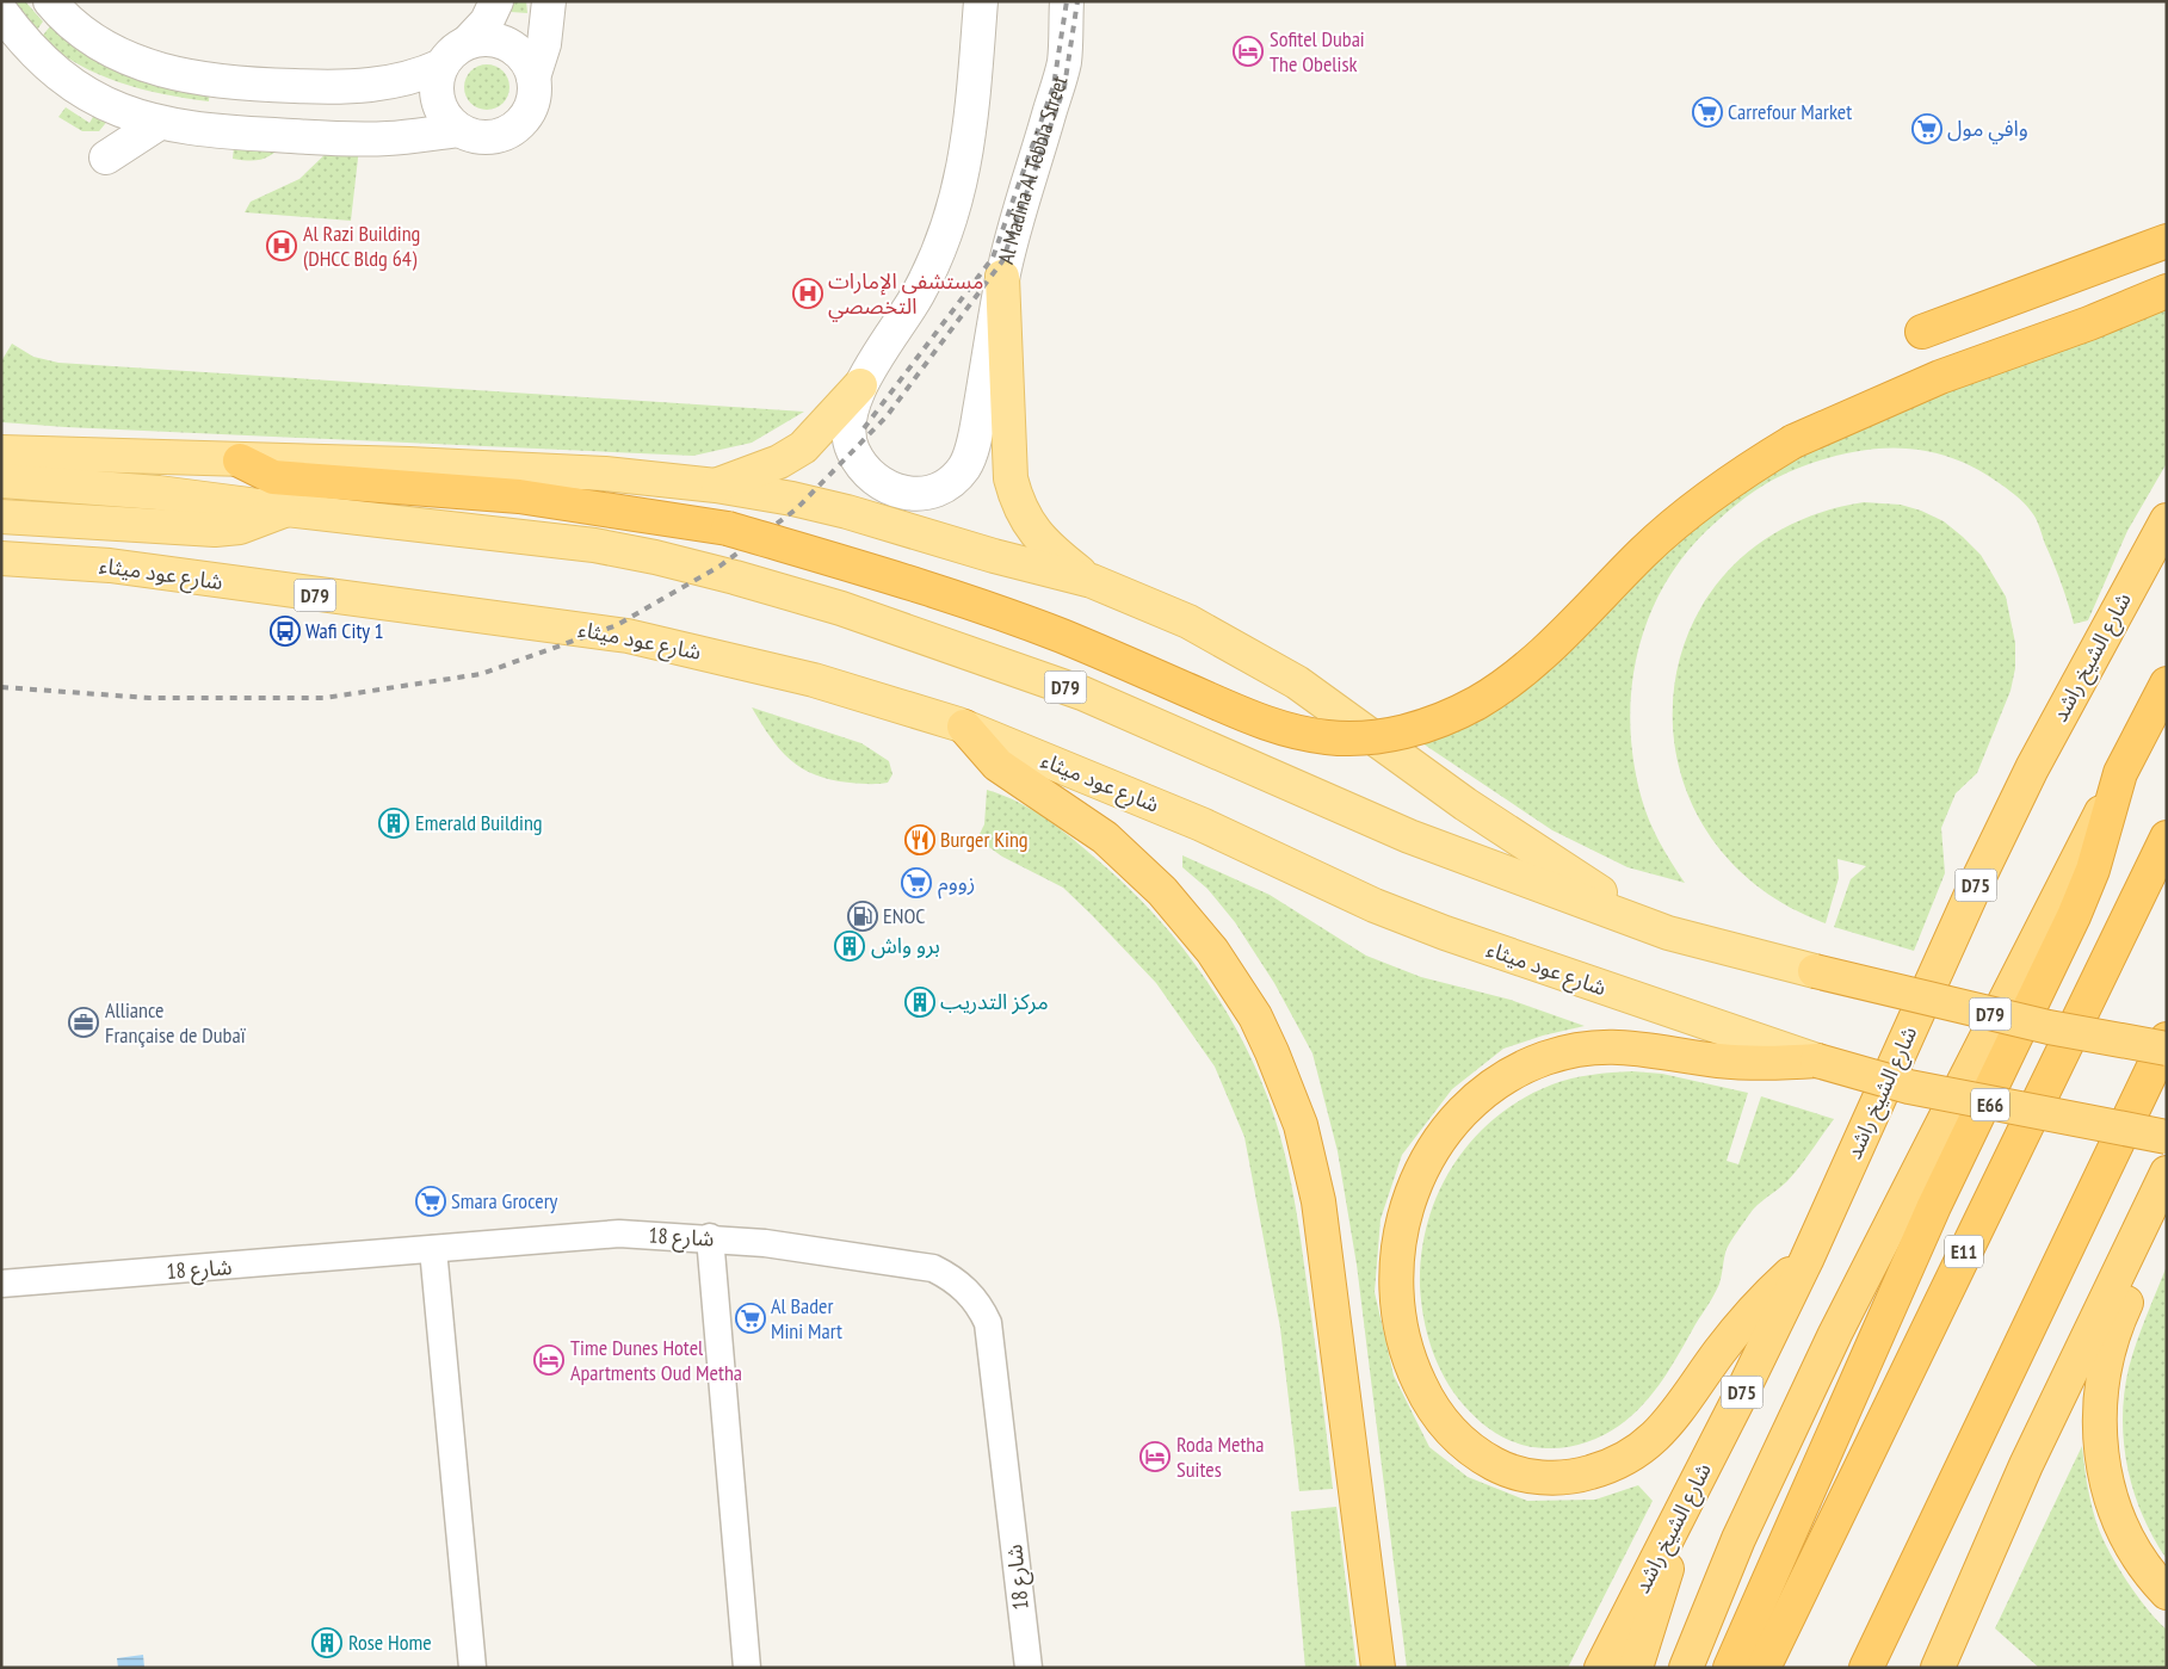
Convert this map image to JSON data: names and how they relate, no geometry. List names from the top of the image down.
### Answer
{
  "streets": {
    "highway": [
      "شارع عود ميثاء",
      "D79",
      "شارع الشيخ راشد",
      "D75",
      "E66",
      "E11"
    ],
    "street": ["Al Madina Al Tebbia Street", "شارع 18"]
  },
  "places": {
    "hotel": ["Sofitel Dubai The Obelisk", "Time Dunes Hotel Apartments Oud Metha", "Roda Metha Suites"],
    "supermarket": [
      "Carrefour Market",
      "وافي مول",
      "زووم",
      "Smara Grocery",
      "Al Bader Mini Mart"
    ],
    "hospital": ["Al Razi Building (DHCC Bldg 64)", "مستشفى الإمارات التخصصي"],
    "bus stop": ["Wafi City 1"],
    "building": [
      "Emerald Building",
      "برو واش",
      "مركز التدريب",
      "Rose Home"
    ],
    "restaurant": ["Burger King"],
    "fuel station": ["ENOC"],
    "office": ["Alliance Française de Dubaï"]
  }
}
